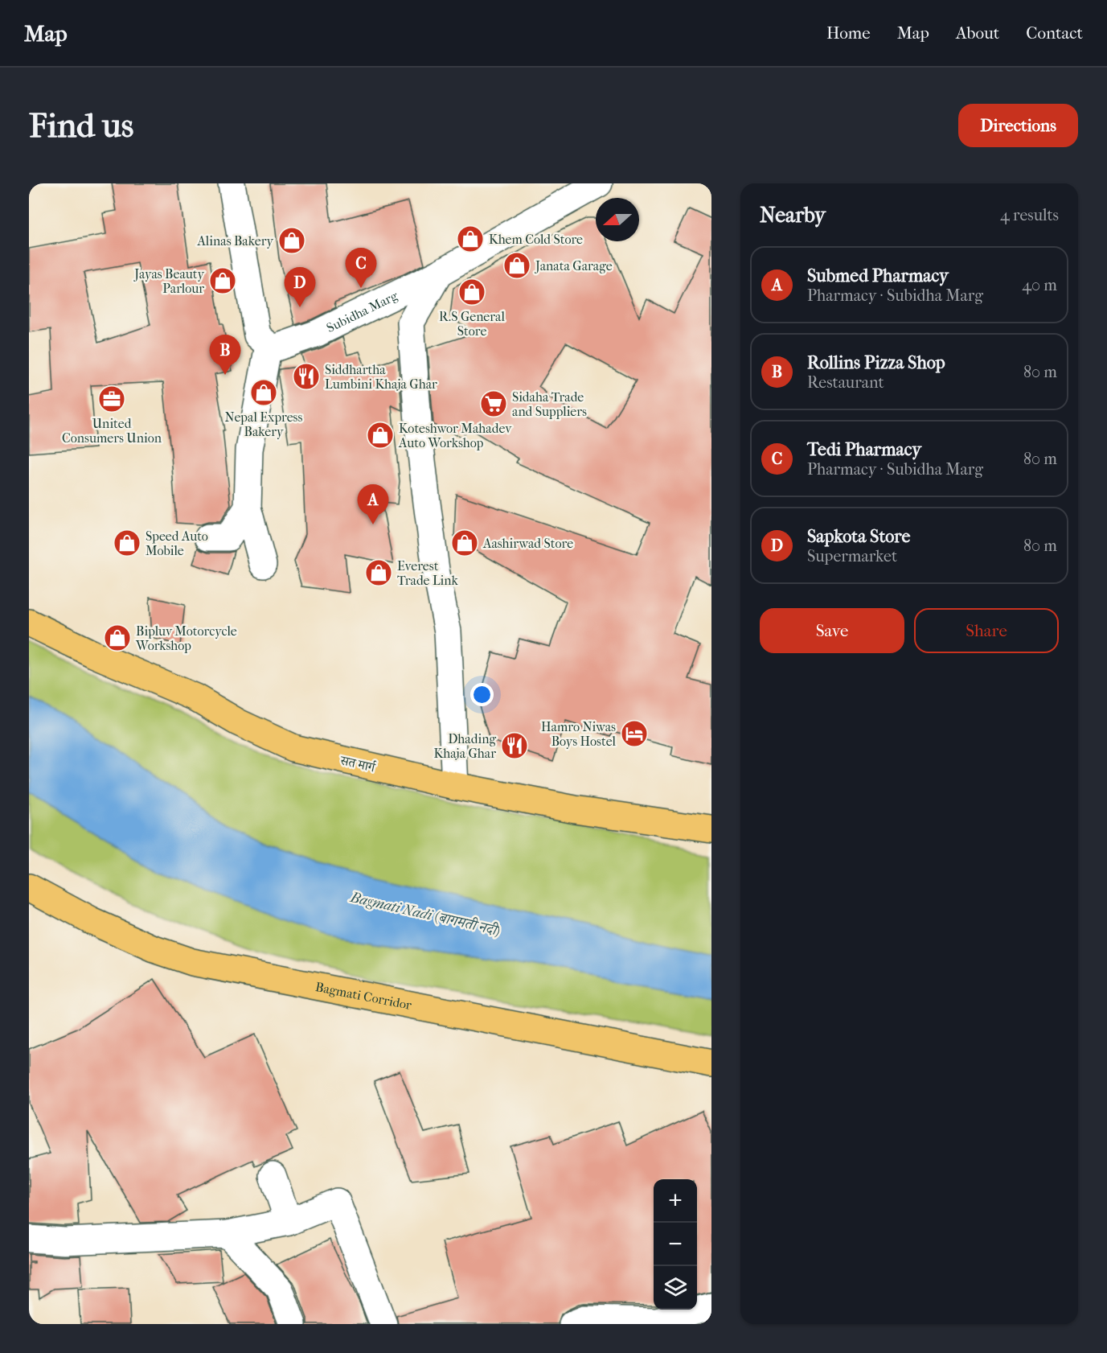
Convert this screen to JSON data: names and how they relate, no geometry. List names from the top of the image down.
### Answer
{
  "streets": {
    "main road": ["सत मार्ग", "Bagmati Corridor"],
    "street": ["Subidha Marg"]
  },
  "water": ["Bagmati Nadi (बागमती नदी)"],
  "places": {
    "shop": [
      "Khem Cold Store",
      "Alinas Bakery",
      "Janata Garage",
      "Jayas Beauty Parlour",
      "R.S General Store",
      "Nepal Express Bakery",
      "Koteshwor Mahadev Auto Workshop",
      "Speed Auto Mobile",
      "Aashirwad Store",
      "Everest Trade Link",
      "Bipluv Motorcycle Workshop"
    ],
    "restaurant": ["Siddhartha Lumbini Khaja Ghar", "Dhading Khaja Ghar"],
    "office": ["United Consumers Union"],
    "supermarket": ["Sidaha Trade and Suppliers"],
    "hotel": ["Hamro Niwas Boys Hostel"]
  },
  "north": "left",
  "page": {
    "header": "Map",
    "nav": [
      "Home",
      "Map",
      "About",
      "Contact"
    ],
    "buttons": [
      "Directions",
      ["Save", "Share"]
    ],
    "title": "Find us",
    "heading": ["Nearby", "4 results"],
    "list": [
      {
        "mark": "A",
        "name": "Submed Pharmacy",
        "note": "Pharmacy · Subidha Marg",
        "value": "40 m"
      },
      {
        "mark": "B",
        "name": "Rollins Pizza Shop",
        "note": "Restaurant",
        "value": "80 m"
      },
      {
        "mark": "C",
        "name": "Tedi Pharmacy",
        "note": "Pharmacy · Subidha Marg",
        "value": "80 m"
      },
      {
        "mark": "D",
        "name": "Sapkota Store",
        "note": "Supermarket",
        "value": "80 m"
      }
    ],
    "pins": [
      "C",
      "D",
      "B",
      "A"
    ],
    "map_buttons": ["+", "−"]
  }
}
